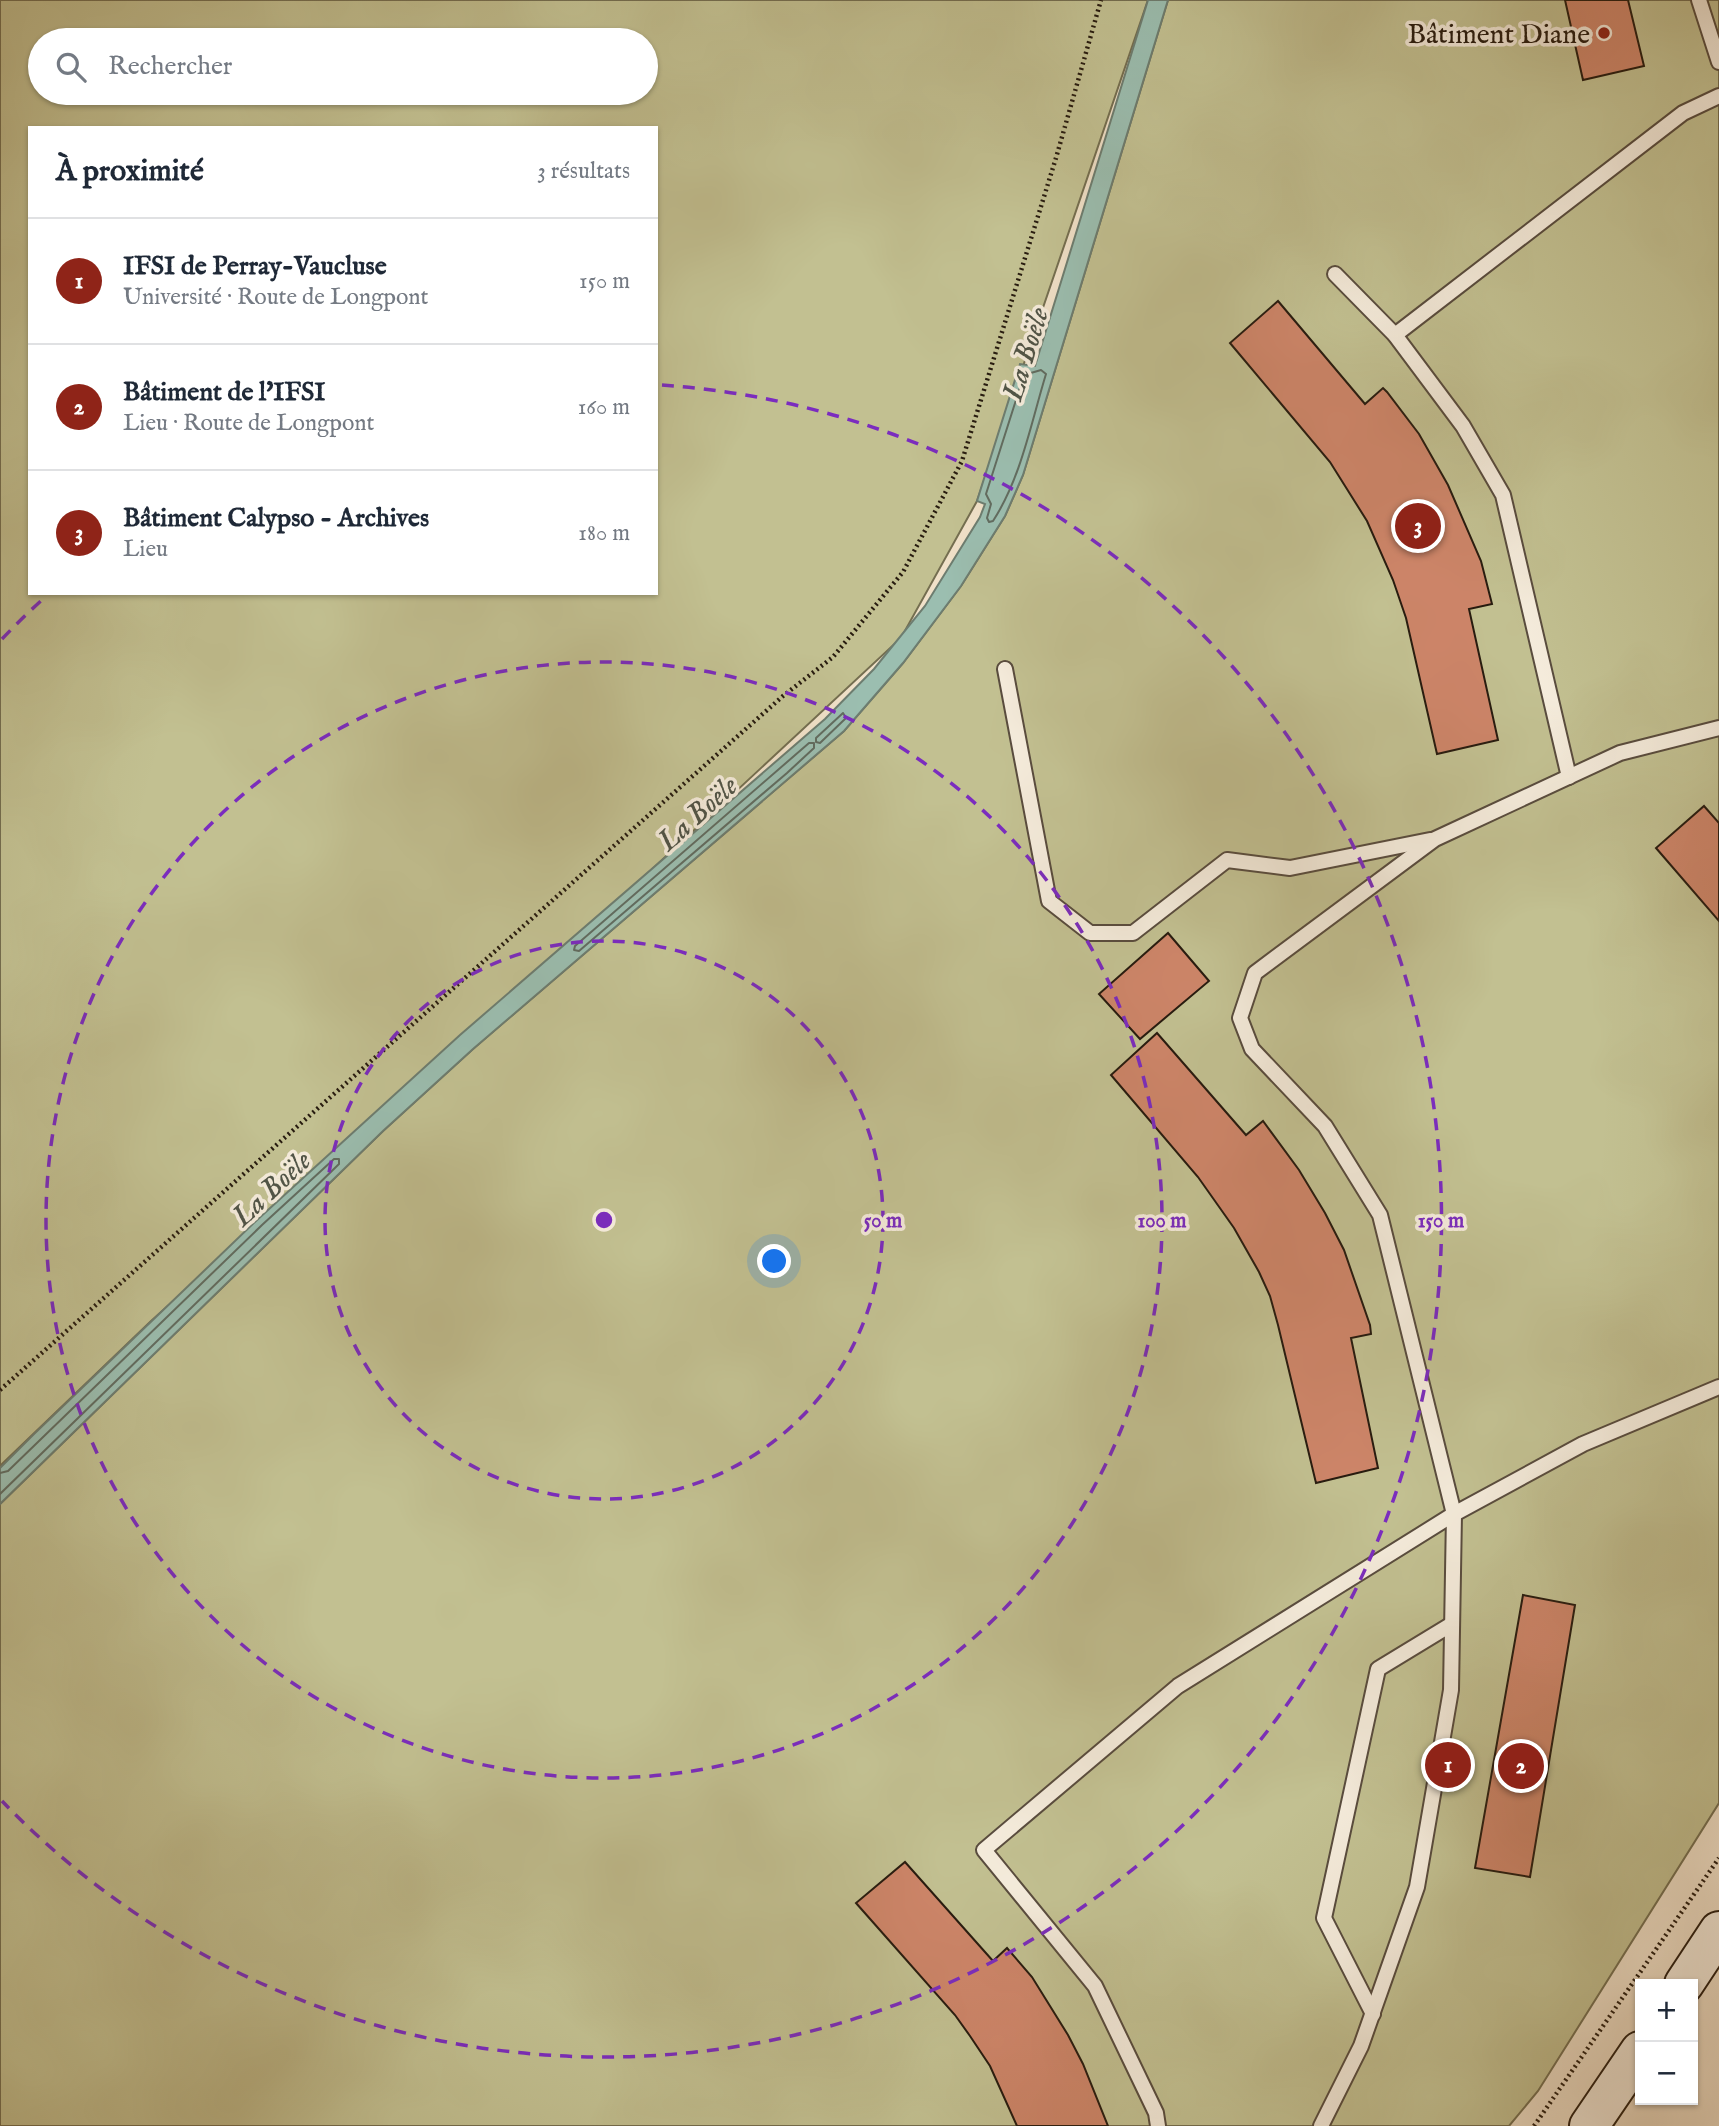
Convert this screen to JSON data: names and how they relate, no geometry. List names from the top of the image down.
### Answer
{
  "water": ["La Boële"],
  "places": ["Bâtiment Diane"],
  "page": {
    "search": "Rechercher",
    "heading": ["À proximité", "3 résultats"],
    "list": [
      {
        "mark": "1",
        "name": "IFSI de Perray-Vaucluse",
        "note": "Université · Route de Longpont",
        "value": "150 m"
      },
      {
        "mark": "2",
        "name": "Bâtiment de l'IFSI",
        "note": "Lieu · Route de Longpont",
        "value": "160 m"
      },
      {
        "mark": "3",
        "name": "Bâtiment Calypso - Archives",
        "note": "Lieu",
        "value": "180 m"
      }
    ],
    "pins": ["3", "1", "2"],
    "map_buttons": ["+", "−"]
  },
  "rings": ["50 m", "100 m", "150 m"]
}
